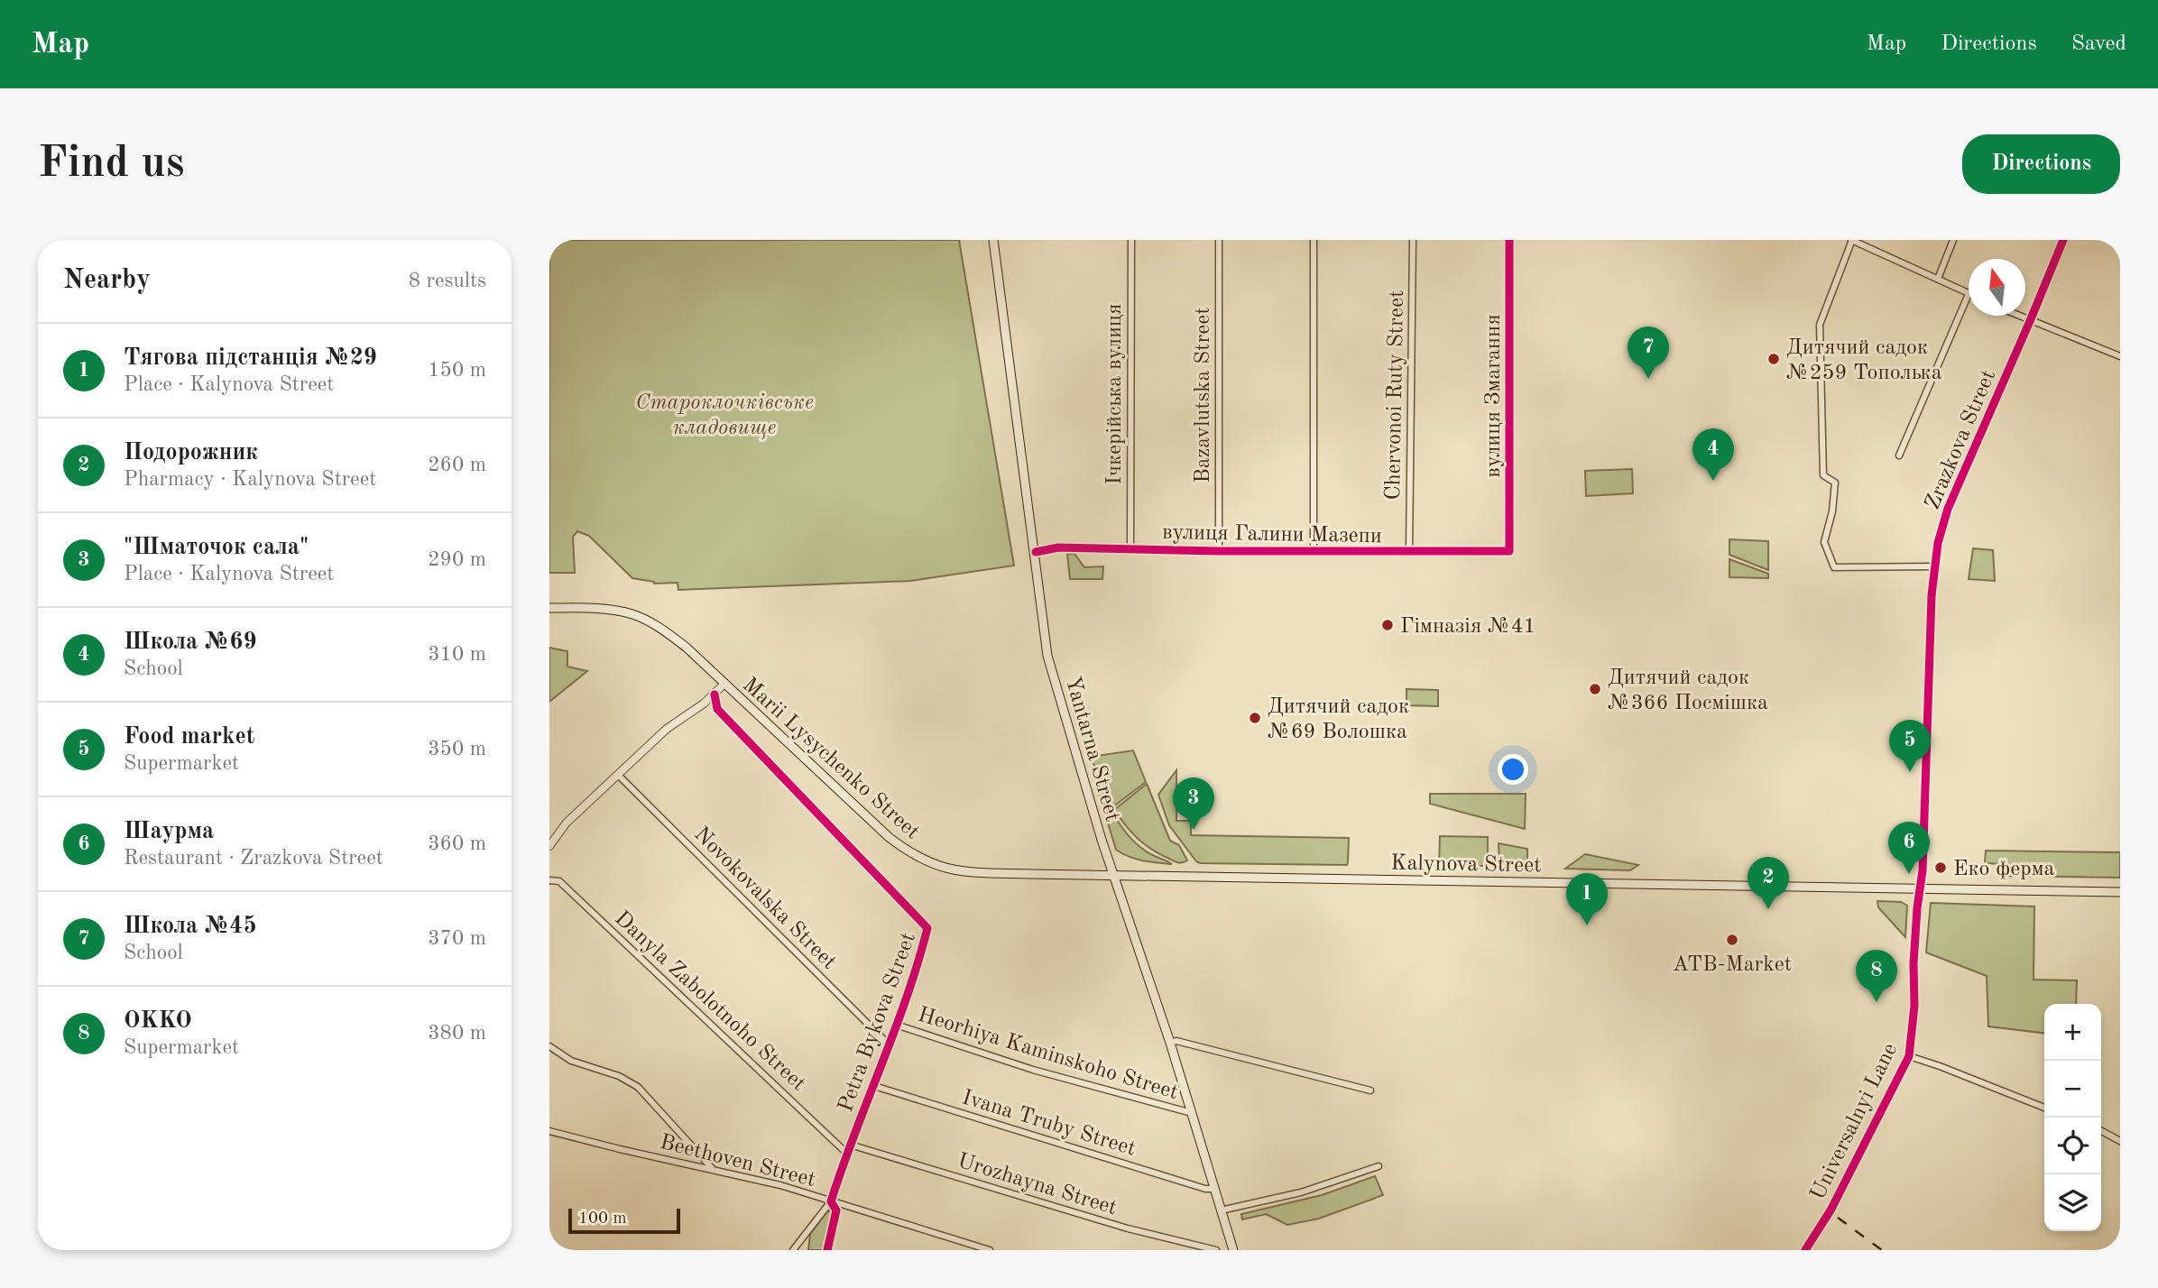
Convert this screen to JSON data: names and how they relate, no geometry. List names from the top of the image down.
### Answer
{
  "streets": {
    "main road": ["Yantarna Street", "Marii Lysychenko Street", "Kalynova Street"],
    "street": [
      "Ічкерійська вулиця",
      "Bazavlutska Street",
      "Chervonoi Ruty Street",
      "вулиця Змагання",
      "Zrazkova Street",
      "вулиця Галини Мазепи",
      "Novokovalska Street",
      "Danyla Zabolotnoho Street",
      "Petra Bykova Street",
      "Heorhiya Kaminskoho Street",
      "Universalnyi Lane",
      "Ivana Truby Street",
      "Beethoven Street",
      "Urozhayna Street"
    ]
  },
  "crossings": [
    ["Ічкерійська вулиця", "вулиця Галини Мазепи"],
    ["Bazavlutska Street", "вулиця Галини Мазепи"],
    ["Chervonoi Ruty Street", "вулиця Галини Мазепи"],
    ["вулиця Змагання", "вулиця Галини Мазепи"],
    ["Zrazkova Street", "Kalynova Street"],
    ["Zrazkova Street", "Universalnyi Lane"],
    ["вулиця Галини Мазепи", "Yantarna Street"],
    ["Yantarna Street", "Marii Lysychenko Street"],
    ["Yantarna Street", "Kalynova Street"],
    ["Yantarna Street", "Heorhiya Kaminskoho Street"],
    ["Yantarna Street", "Ivana Truby Street"],
    ["Marii Lysychenko Street", "Kalynova Street"],
    ["Kalynova Street", "Universalnyi Lane"],
    ["Novokovalska Street", "Petra Bykova Street"],
    ["Danyla Zabolotnoho Street", "Petra Bykova Street"],
    ["Petra Bykova Street", "Heorhiya Kaminskoho Street"],
    ["Petra Bykova Street", "Ivana Truby Street"],
    ["Petra Bykova Street", "Beethoven Street"],
    ["Petra Bykova Street", "Urozhayna Street"]
  ],
  "parks": ["Староклочківське кладовище"],
  "places": [
    "Дитячий садок №259 Тополька",
    "Гімназія №41",
    "Дитячий садок №366 Посмішка",
    "Дитячий садок №69 Волошка",
    "Еко ферма",
    "ATB-Market"
  ],
  "scale_bar": "100 m",
  "north": "top",
  "page": {
    "header": "Map",
    "nav": ["Map", "Directions", "Saved"],
    "buttons": "Directions",
    "title": "Find us",
    "heading": ["Nearby", "8 results"],
    "list": [
      {
        "mark": "1",
        "name": "Тягова пiдстанцiя №29",
        "note": "Place · Kalynova Street",
        "value": "150 m"
      },
      {
        "mark": "2",
        "name": "Подорожник",
        "note": "Pharmacy · Kalynova Street",
        "value": "260 m"
      },
      {
        "mark": "3",
        "name": "\"Шматочок сала\"",
        "note": "Place · Kalynova Street",
        "value": "290 m"
      },
      {
        "mark": "4",
        "name": "Школа №69",
        "note": "School",
        "value": "310 m"
      },
      {
        "mark": "5",
        "name": "Food market",
        "note": "Supermarket",
        "value": "350 m"
      },
      {
        "mark": "6",
        "name": "Шаурма",
        "note": "Restaurant · Zrazkova Street",
        "value": "360 m"
      },
      {
        "mark": "7",
        "name": "Школа №45",
        "note": "School",
        "value": "370 m"
      },
      {
        "mark": "8",
        "name": "OKKO",
        "note": "Supermarket",
        "value": "380 m"
      }
    ],
    "pins": [
      "7",
      "4",
      "5",
      "3",
      "6",
      "2",
      "1",
      "8"
    ],
    "map_buttons": ["+", "−"],
    "scale": "100 m"
  }
}
